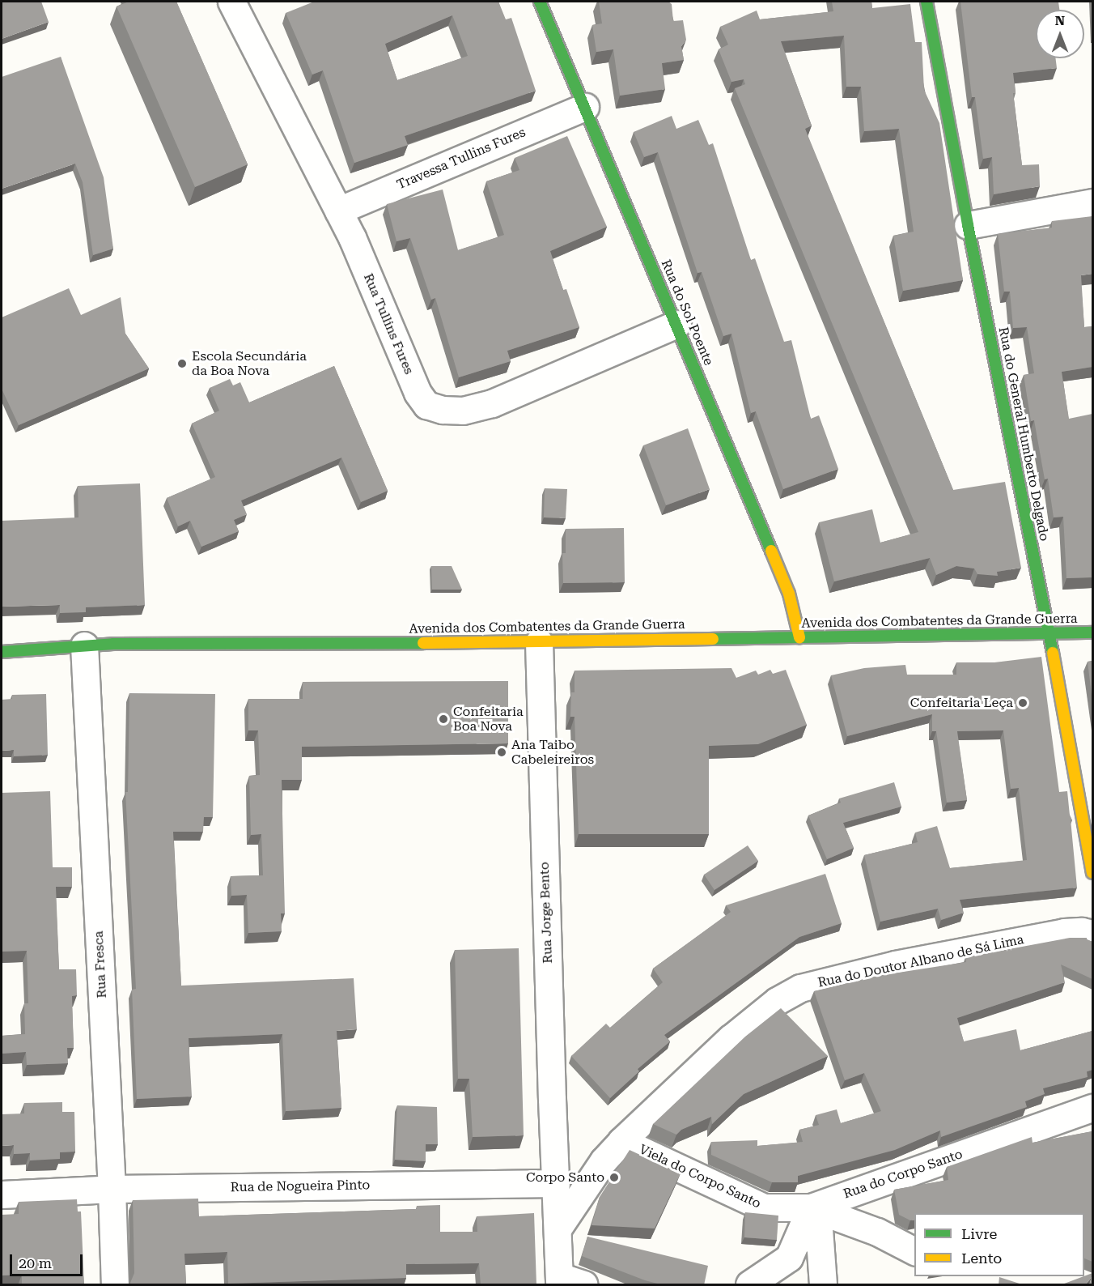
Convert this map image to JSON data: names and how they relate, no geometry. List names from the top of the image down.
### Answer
{
  "streets": {
    "street": [
      "Travessa Tullins Fures",
      "Rua do Sol Poente",
      "Rua Tullins Fures",
      "Rua do General Humberto Delgado",
      "Avenida dos Combatentes da Grande Guerra",
      "Rua Jorge Bento",
      "Rua do Doutor Albano de Sá Lima",
      "Rua Fresca",
      "Rua do Corpo Santo",
      "Viela do Corpo Santo",
      "Rua de Nogueira Pinto"
    ]
  },
  "crossings": [
    ["Travessa Tullins Fures", "Rua do Sol Poente"],
    ["Travessa Tullins Fures", "Rua Tullins Fures"],
    ["Rua do Sol Poente", "Rua Tullins Fures"],
    ["Rua do Sol Poente", "Avenida dos Combatentes da Grande Guerra"],
    ["Rua do General Humberto Delgado", "Avenida dos Combatentes da Grande Guerra"],
    ["Avenida dos Combatentes da Grande Guerra", "Rua Jorge Bento"],
    ["Avenida dos Combatentes da Grande Guerra", "Rua Fresca"],
    ["Rua Jorge Bento", "Rua de Nogueira Pinto"],
    ["Rua do Doutor Albano de Sá Lima", "Viela do Corpo Santo"],
    ["Rua Fresca", "Rua de Nogueira Pinto"],
    ["Rua do Corpo Santo", "Viela do Corpo Santo"]
  ],
  "places": [
    "Escola Secundária da Boa Nova",
    "Confeitaria Leça",
    "Confeitaria Boa Nova",
    "Ana Taibo Cabeleireiros",
    "Corpo Santo"
  ],
  "legend": ["Livre", "Lento"],
  "scale_bar": "20 m",
  "north": "top"
}
